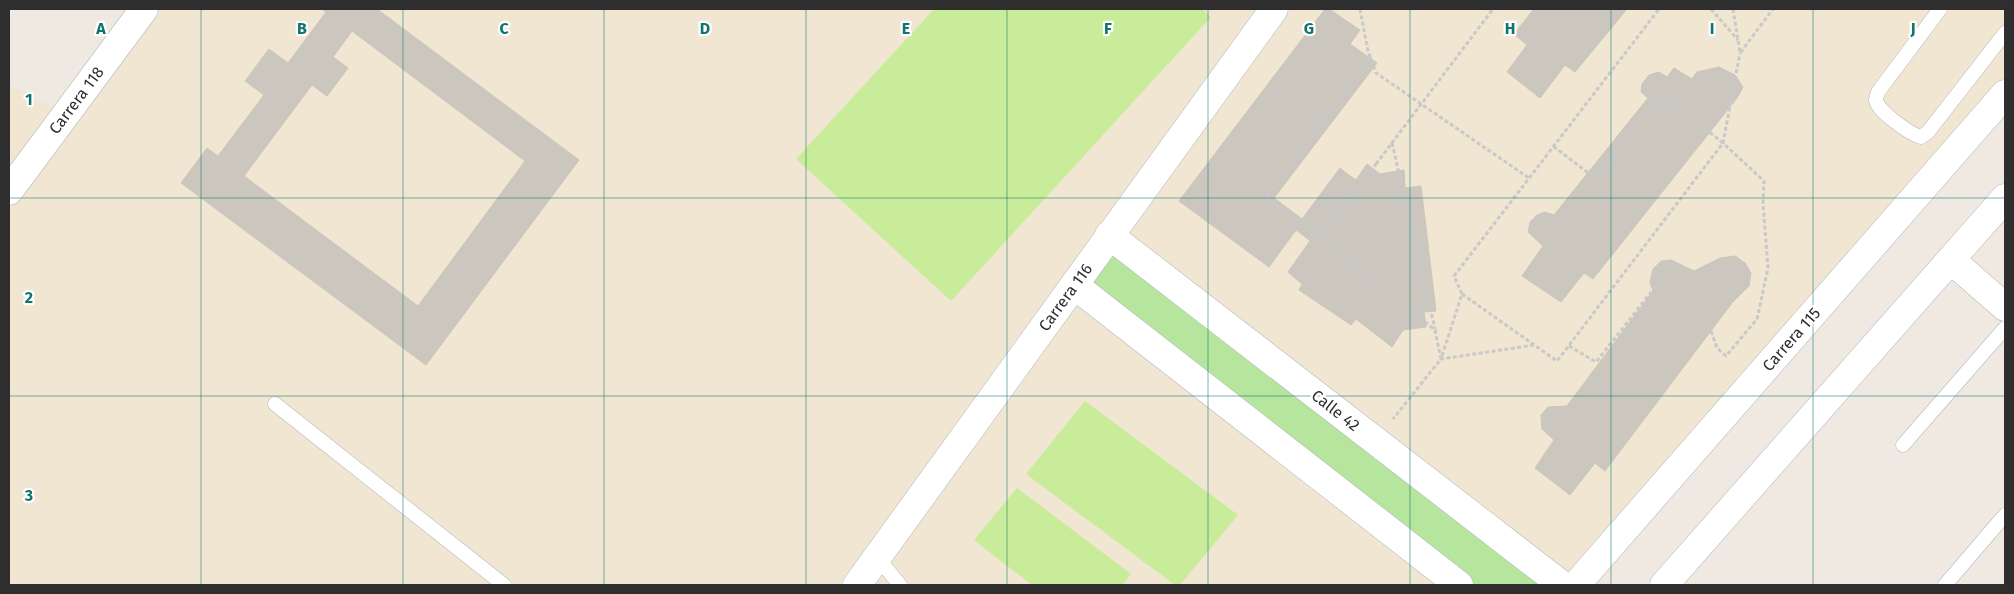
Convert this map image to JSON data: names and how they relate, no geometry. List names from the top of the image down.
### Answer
{
  "streets": {
    "street": [
      "Carrera 118",
      "Carrera 116",
      "Carrera 115",
      "Calle 42"
    ]
  },
  "crossings": [
    ["Carrera 116", "Calle 42"]
  ],
  "grid": {
    "columns": [
      "A",
      "B",
      "C",
      "D",
      "E",
      "F",
      "G",
      "H",
      "I",
      "J"
    ],
    "rows": ["1", "2", "3"]
  }
}
